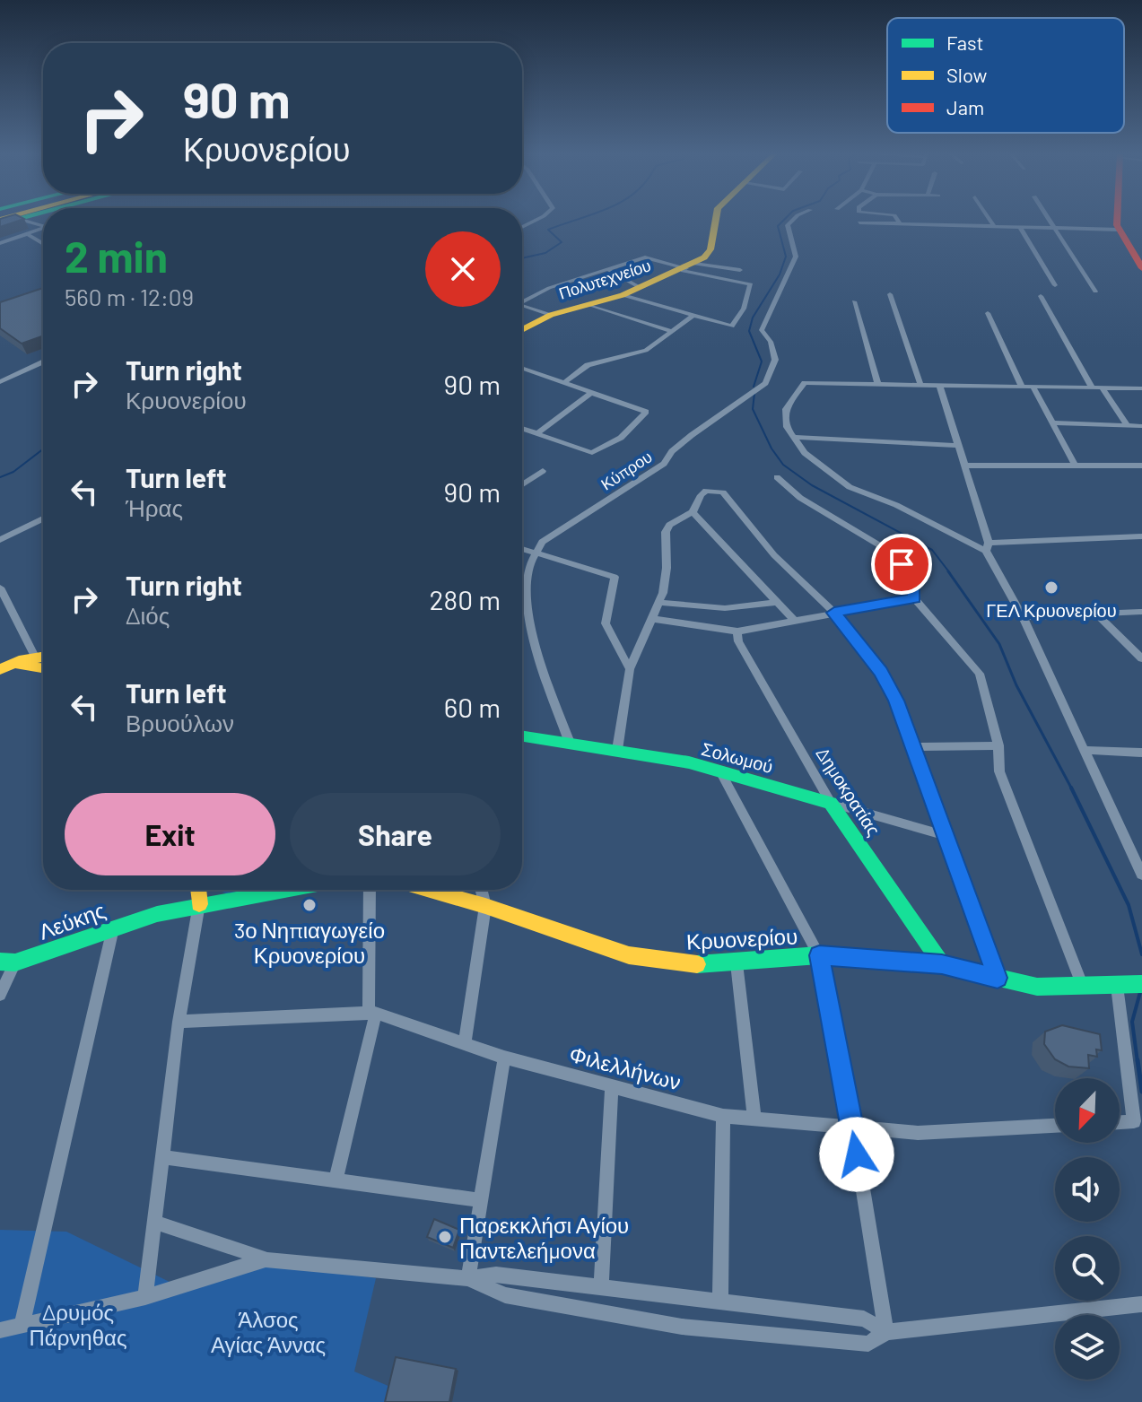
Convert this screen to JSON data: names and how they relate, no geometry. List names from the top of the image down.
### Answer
{
  "streets": {
    "main road": [
      "Πολυτεχνείου",
      "Σολωμού",
      "Δημοκρατίας",
      "Λεύκης",
      "Κρυονερίου"
    ],
    "street": ["Κύπρου", "Φιλελλήνων"]
  },
  "crossings": [
    ["Σολωμού", "Δημοκρατίας"],
    ["Δημοκρατίας", "Κρυονερίου"]
  ],
  "parks": ["Δρυμός Πάρνηθας", "Άλσος Αγίας Άννας"],
  "places": ["ΓΕΛ Κρυονερίου", "3ο Νηπιαγωγείο Κρυονερίου", "Παρεκκλήσι Αγίου Παντελεήμονα"],
  "legend": ["Fast", "Slow", "Jam"],
  "north": "bottom left",
  "page": {
    "turn": ["90 m", "Κρυονερίου"],
    "heading": ["2 min", "560 m · 12:09"],
    "list": [
      {
        "name": "Turn right",
        "note": "Κρυονερίου",
        "value": "90 m"
      },
      {
        "name": "Turn left",
        "note": "Ήρας",
        "value": "90 m"
      },
      {
        "name": "Turn right",
        "note": "Διός",
        "value": "280 m"
      },
      {
        "name": "Turn left",
        "note": "Βρυούλων",
        "value": "60 m"
      }
    ],
    "buttons": ["Exit", "Share"]
  }
}
